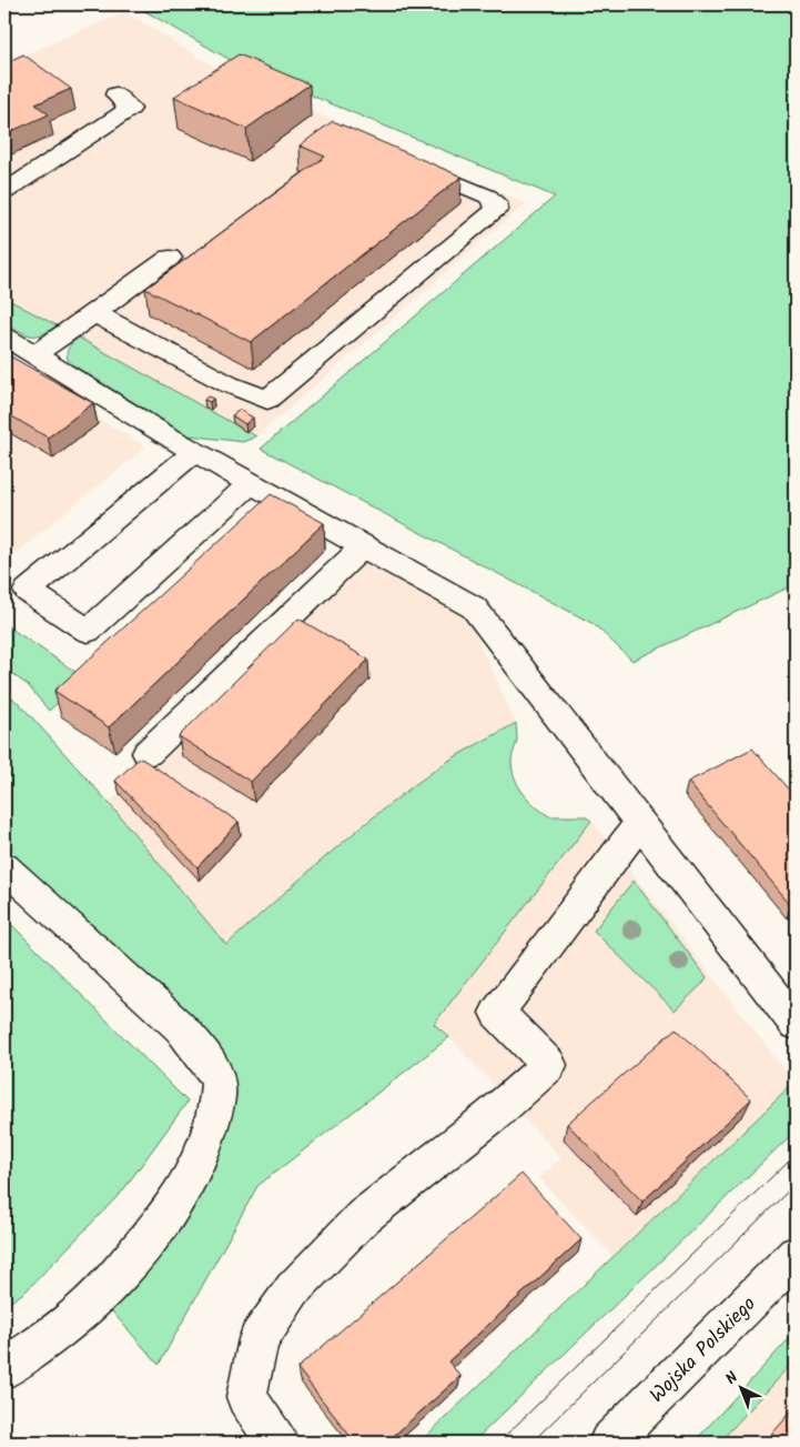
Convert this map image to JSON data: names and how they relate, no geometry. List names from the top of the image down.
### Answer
{
  "streets": {
    "street": ["Wojska Polskiego"]
  },
  "north": "top left"
}
